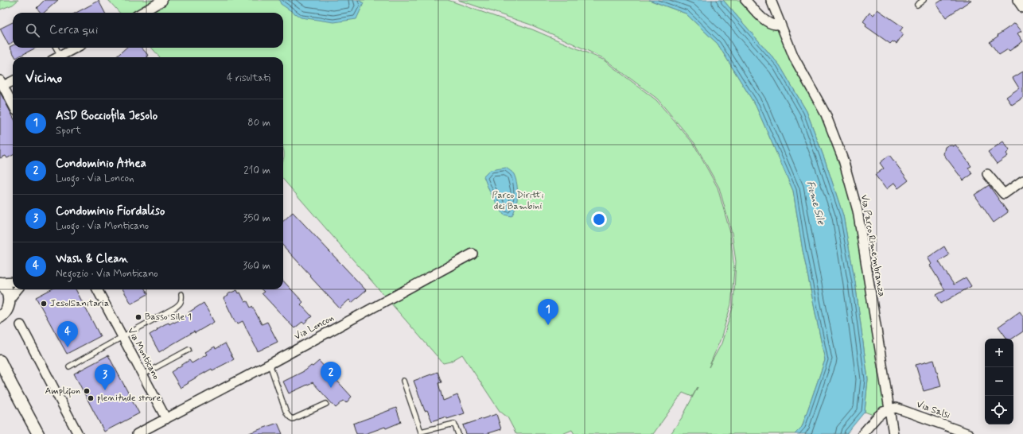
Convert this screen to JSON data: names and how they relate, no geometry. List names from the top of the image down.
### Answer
{
  "streets": {
    "street": [
      "Via Parco Rimembranza",
      "Via Loncon",
      "Via Monticano",
      "Via Salsi"
    ]
  },
  "crossings": [
    ["Via Parco Rimembranza", "Via Salsi"],
    ["Via Loncon", "Via Monticano"]
  ],
  "water": ["Fiume Sile"],
  "parks": ["Parco Diritti dei Bambini"],
  "places": [
    "JesolSanitaria",
    "Basso Sile 1",
    "Amplifon",
    "plenitude strore"
  ],
  "page": {
    "search": "Cerca qui",
    "heading": ["Vicino", "4 risultati"],
    "list": [
      {
        "mark": "1",
        "name": "ASD Bocciofila Jesolo",
        "note": "Sport",
        "value": "80 m"
      },
      {
        "mark": "2",
        "name": "Condominio Athea",
        "note": "Luogo · Via Loncon",
        "value": "210 m"
      },
      {
        "mark": "3",
        "name": "Condominio Fiordaliso",
        "note": "Luogo · Via Monticano",
        "value": "350 m"
      },
      {
        "mark": "4",
        "name": "Wash & Clean",
        "note": "Negozio · Via Monticano",
        "value": "360 m"
      }
    ],
    "pins": [
      "1",
      "4",
      "2",
      "3"
    ],
    "map_buttons": ["+", "−"]
  }
}
